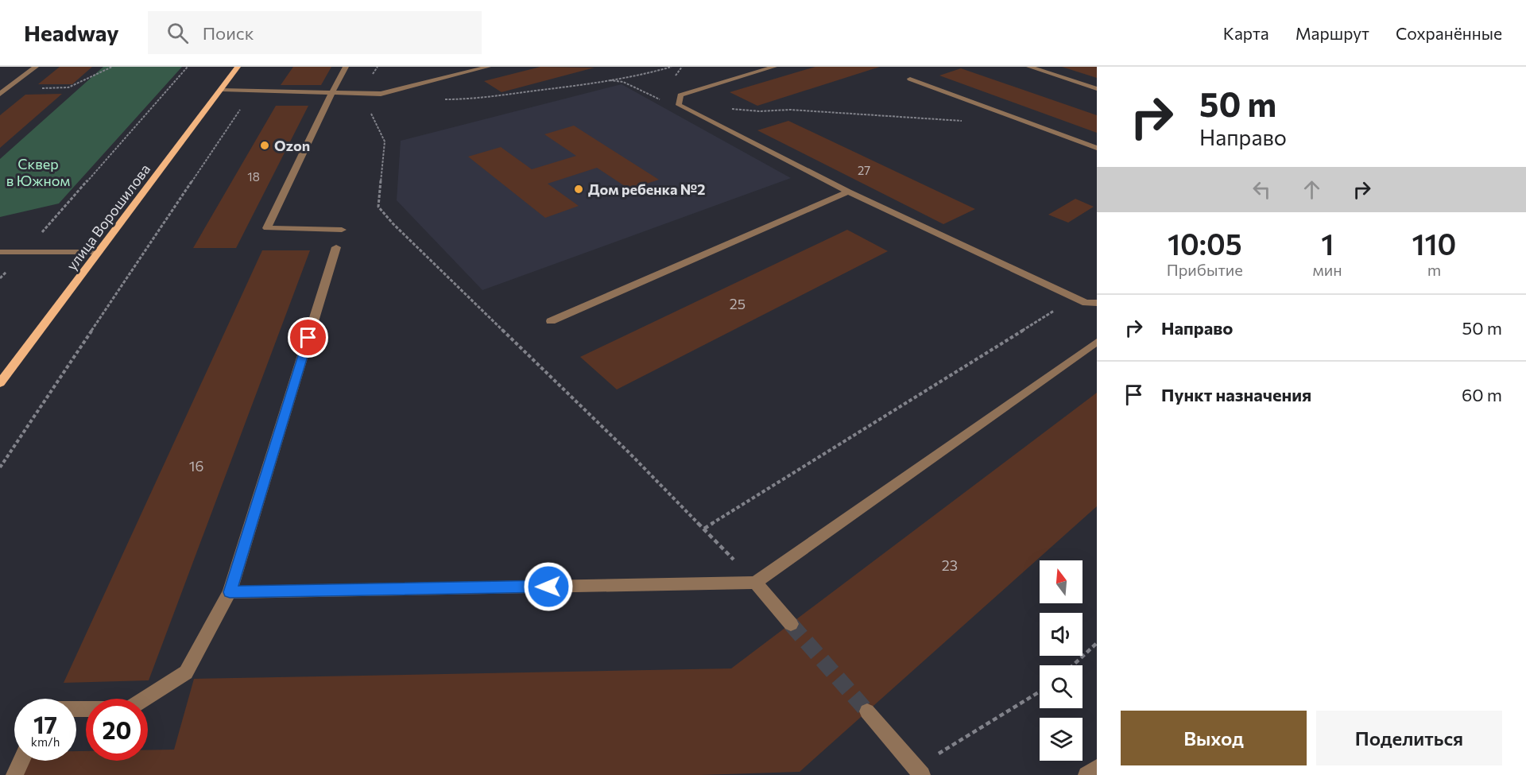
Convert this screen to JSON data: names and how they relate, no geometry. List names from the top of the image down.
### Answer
{
  "streets": {
    "main road": ["улица Ворошилова"]
  },
  "parks": ["Сквер в Южном"],
  "places": ["Ozon", "Дом ребенка №2"],
  "house_numbers": [
    "27",
    "18",
    "25",
    "16",
    "23"
  ],
  "north": "top",
  "page": {
    "header": "Headway",
    "search": "Поиск",
    "nav": ["Карта", "Маршрут", "Сохранённые"],
    "turn": ["50 m", "Направо"],
    "eta": [
      "10:05",
      "Прибытие",
      "1",
      "мин",
      "110",
      "m"
    ],
    "list": [
      {
        "name": "Направо",
        "value": "50 m"
      },
      {
        "name": "Пункт назначения",
        "value": "60 m"
      }
    ],
    "speed": "17 km/h",
    "limit": "20",
    "buttons": ["Выход", "Поделиться"]
  }
}
